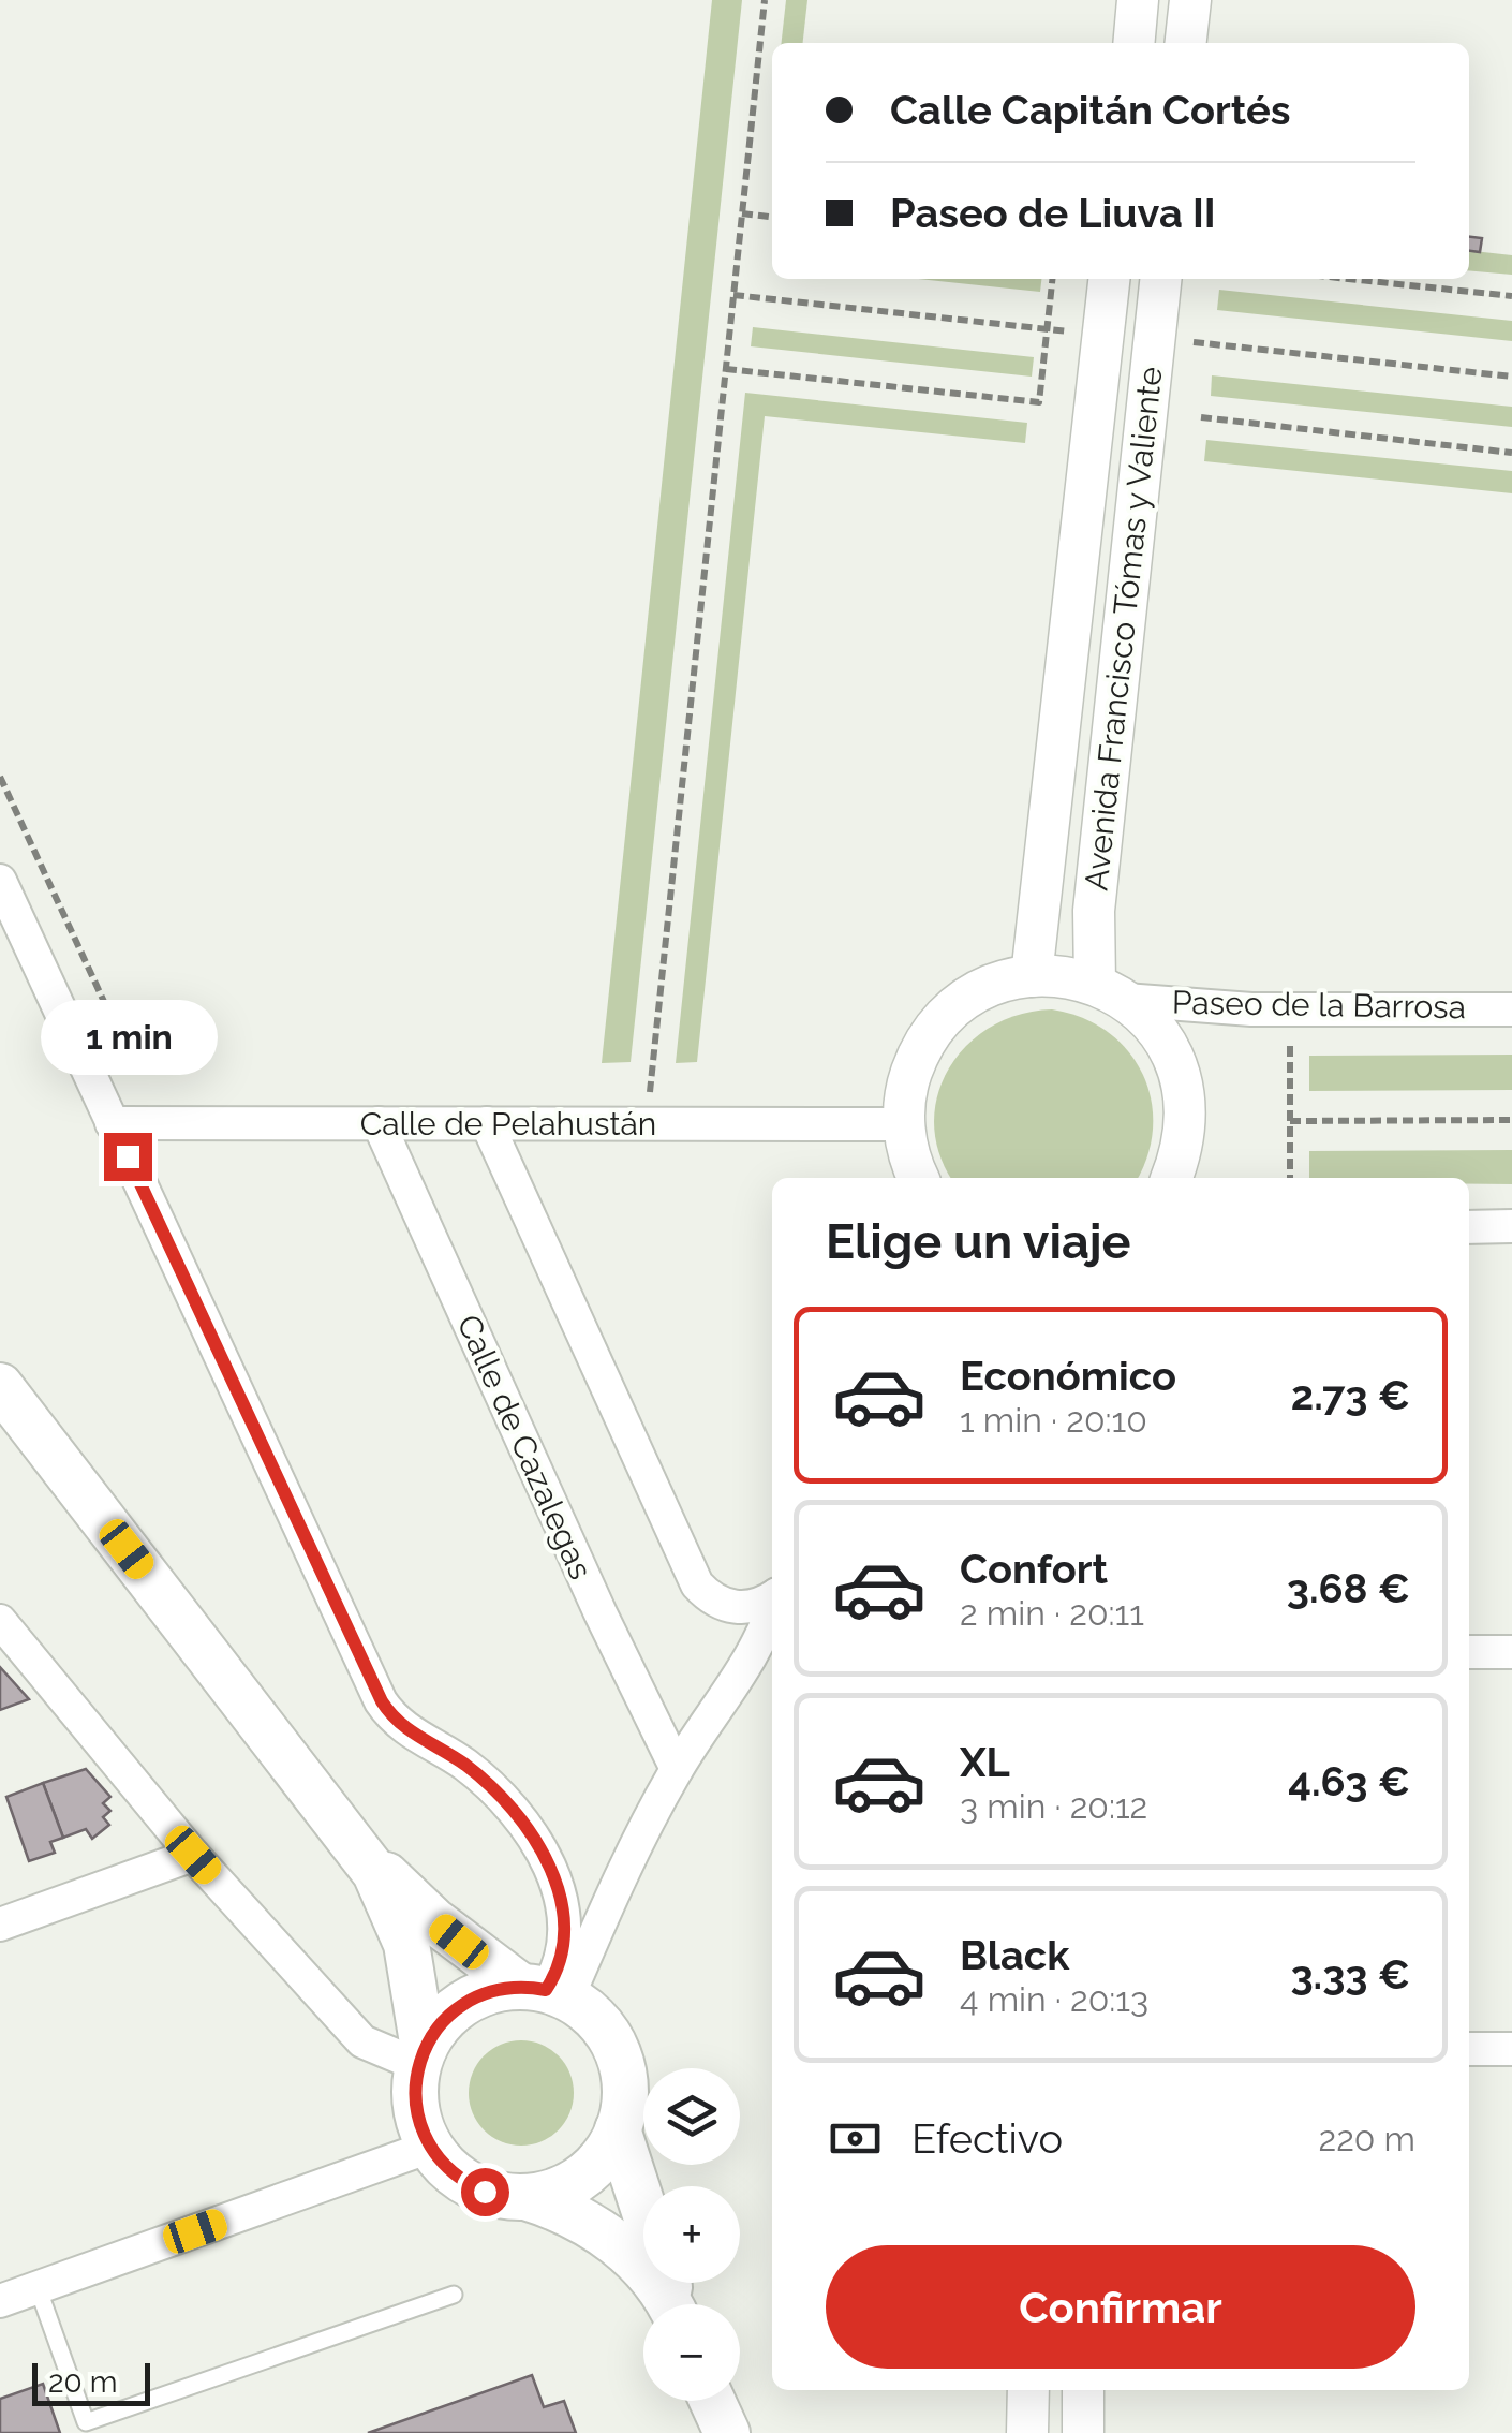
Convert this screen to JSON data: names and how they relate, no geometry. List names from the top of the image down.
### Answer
{
  "streets": {
    "street": [
      "Avenida Francisco Tómas y Valiente",
      "Paseo de la Barrosa",
      "Calle de Pelahustán",
      "Calle de Cazalegas"
    ]
  },
  "crossings": [
    ["Avenida Francisco Tómas y Valiente", "Paseo de la Barrosa"],
    ["Calle de Pelahustán", "Calle de Cazalegas"]
  ],
  "scale_bar": "20 m",
  "page": {
    "banner": ["Calle Capitán Cortés", "Paseo de Liuva II"],
    "bubble": "1 min",
    "heading": "Elige un viaje",
    "list": [
      {
        "name": "Económico",
        "note": "1 min · 20:10",
        "value": "2.73 €"
      },
      {
        "name": "Confort",
        "note": "2 min · 20:11",
        "value": "3.68 €"
      },
      {
        "name": "XL",
        "note": "3 min · 20:12",
        "value": "4.63 €"
      },
      {
        "name": "Black",
        "note": "4 min · 20:13",
        "value": "3.33 €"
      }
    ],
    "map_buttons": ["+", "−"],
    "pay": ["Efectivo", "220 m"],
    "buttons": "Confirmar",
    "scale": "20 m"
  }
}
